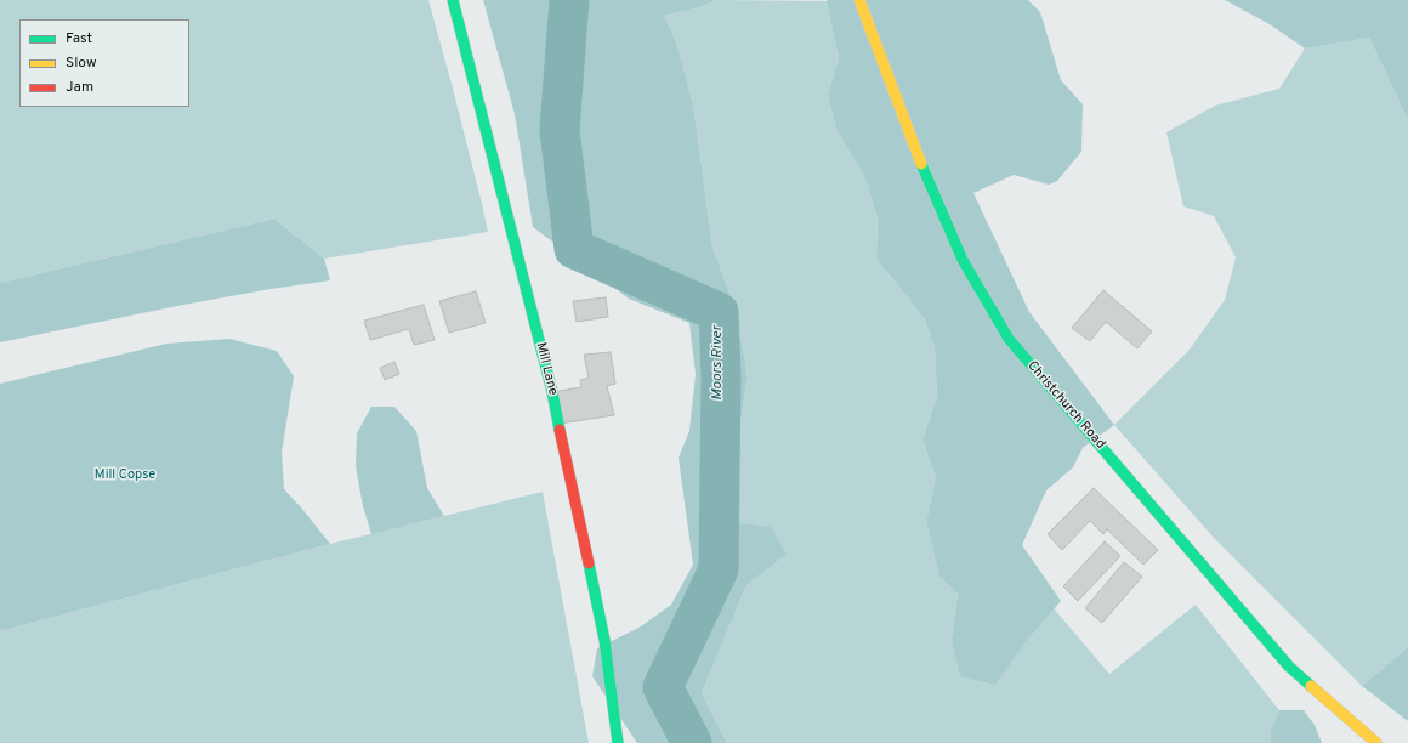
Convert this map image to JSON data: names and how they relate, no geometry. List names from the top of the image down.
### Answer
{
  "streets": {
    "main road": ["Mill Lane", "Christchurch Road"]
  },
  "water": ["Moors River"],
  "parks": ["Mill Copse"],
  "legend": ["Fast", "Slow", "Jam"]
}
